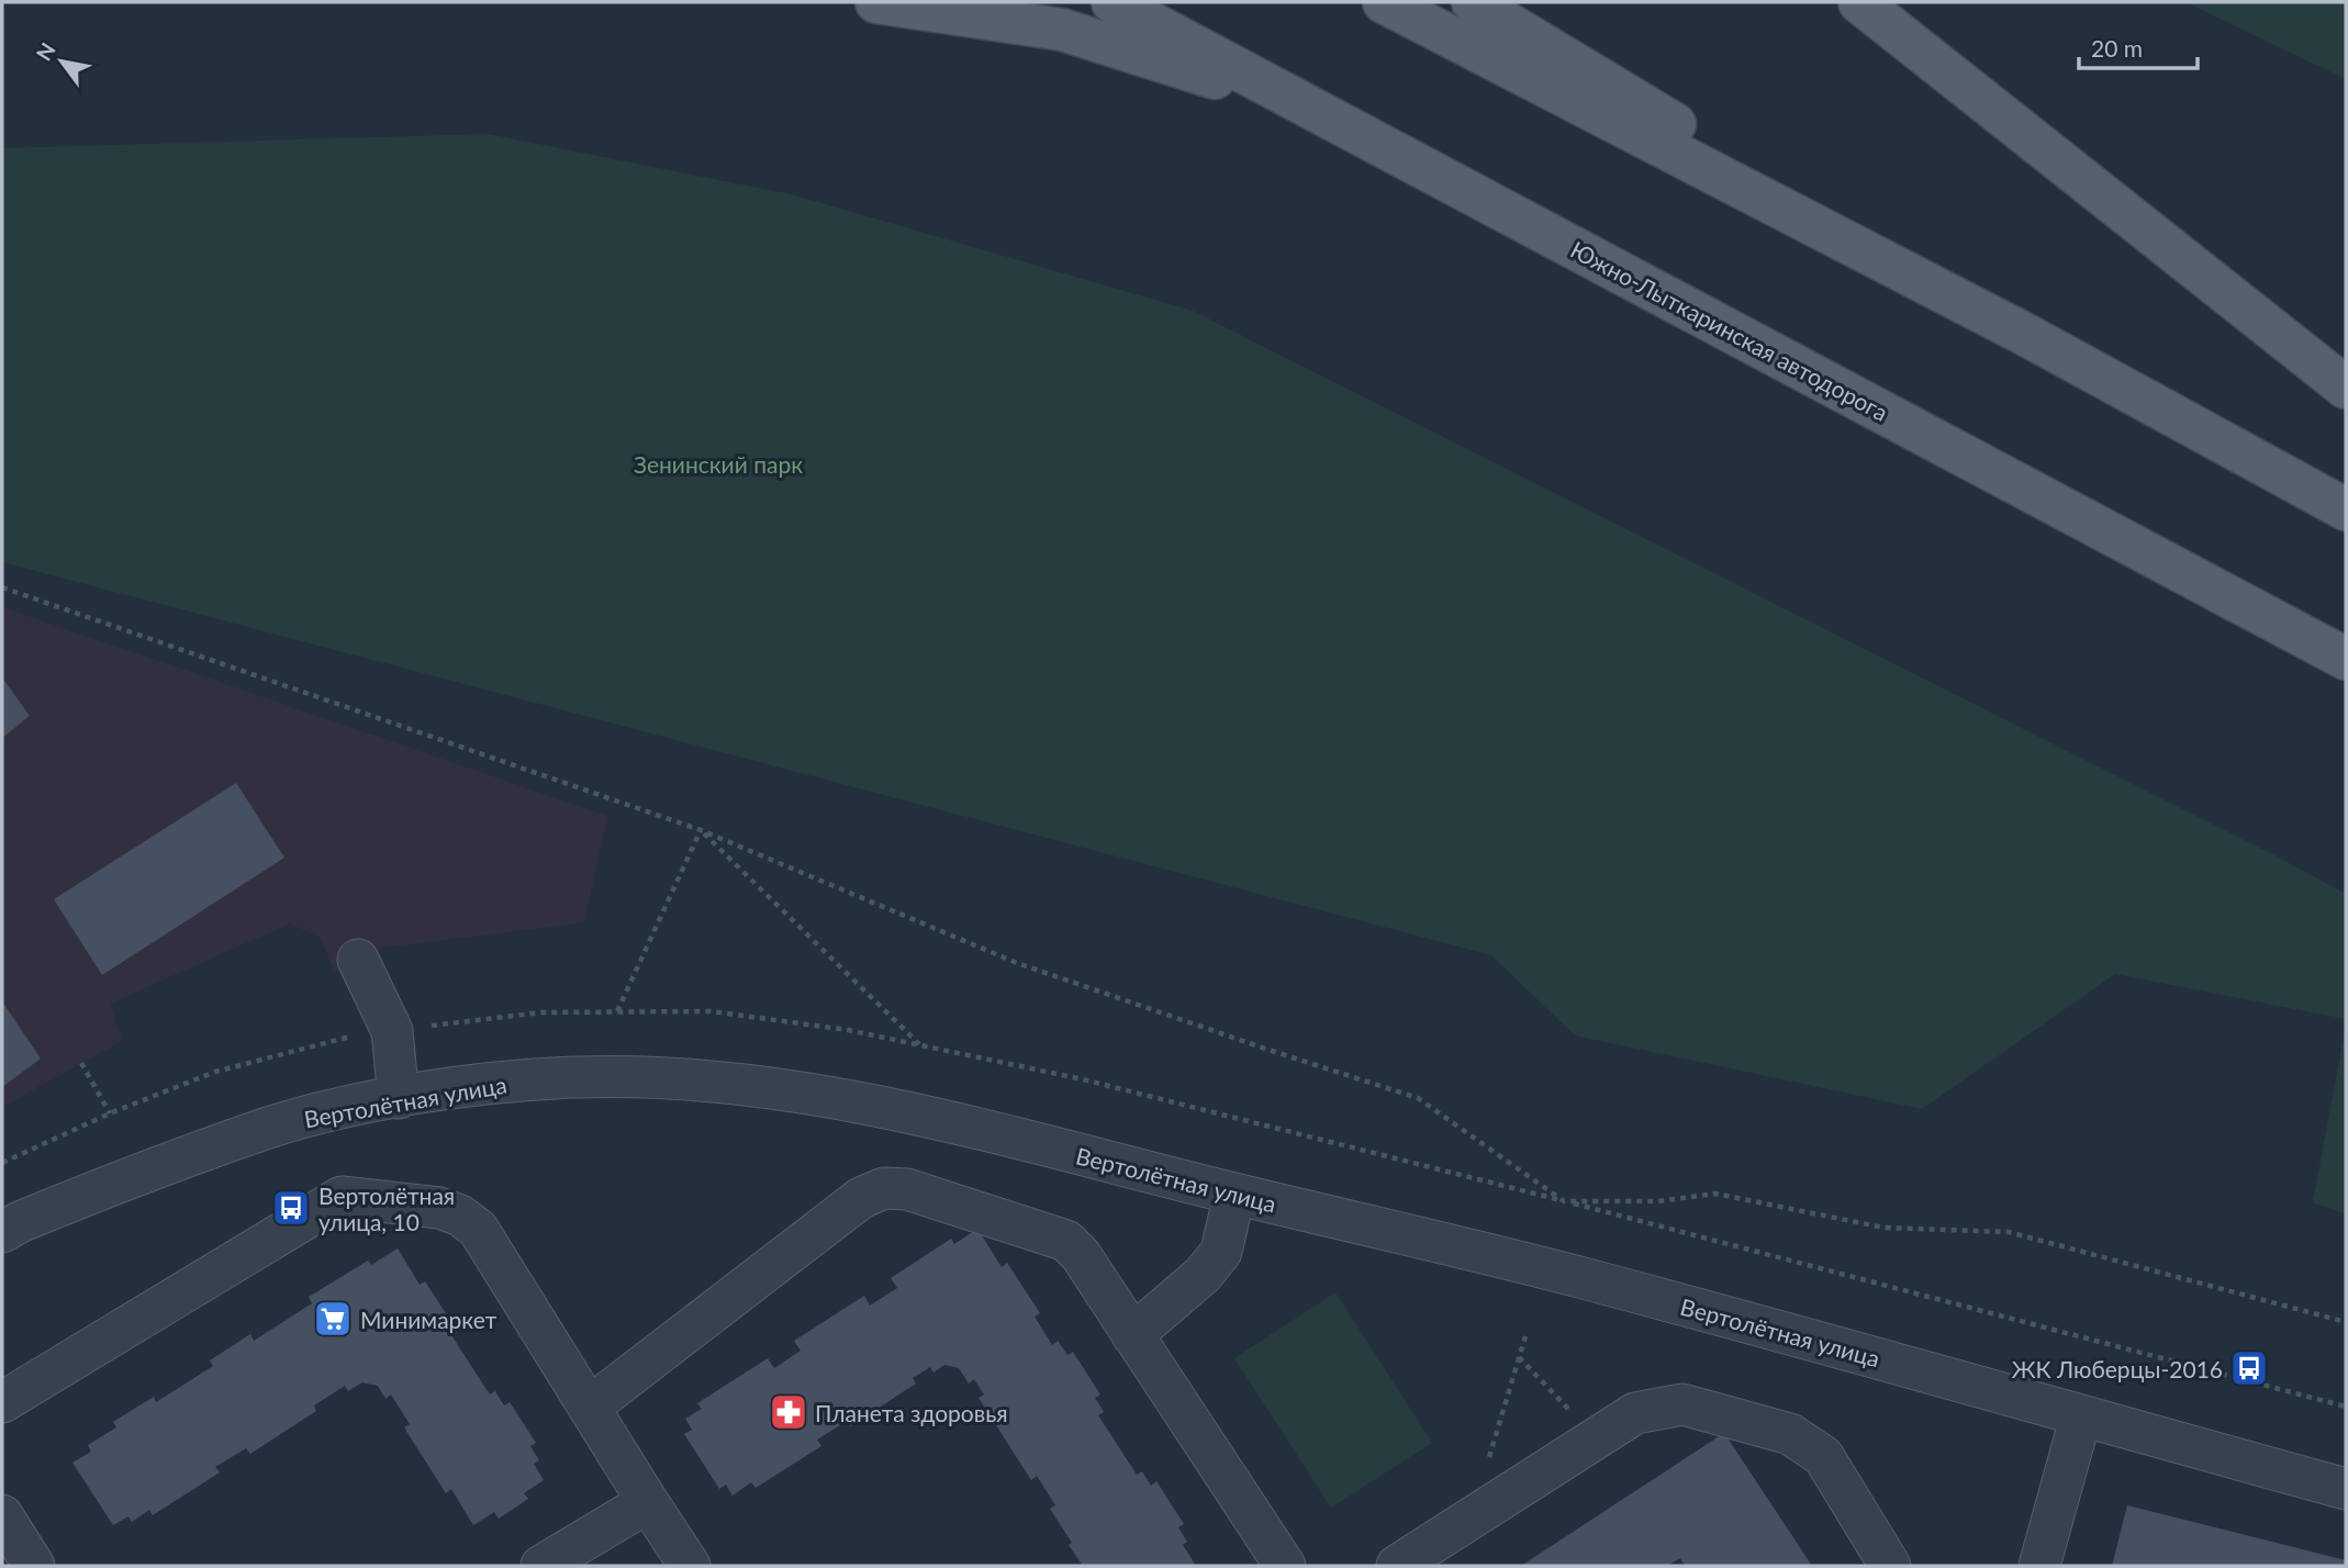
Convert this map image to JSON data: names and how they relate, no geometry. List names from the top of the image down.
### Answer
{
  "streets": {
    "main road": ["Южно-Лыткаринская автодорога"],
    "street": ["Вертолётная улица"]
  },
  "parks": ["Зенинский парк"],
  "places": {
    "bus stop": ["Вертолётная улица, 10", "ЖК Люберцы-2016"],
    "supermarket": ["Минимаркет"],
    "pharmacy": ["Планета здоровья"]
  },
  "scale_bar": "20 m",
  "north": "top left"
}
